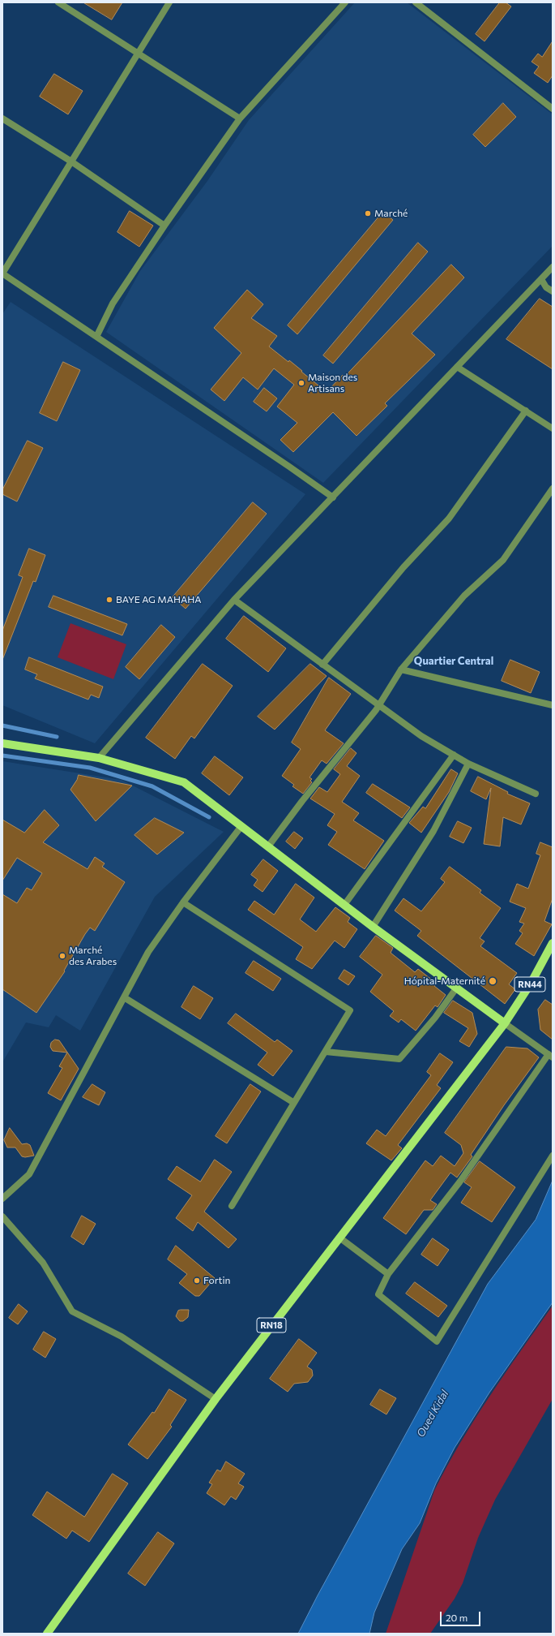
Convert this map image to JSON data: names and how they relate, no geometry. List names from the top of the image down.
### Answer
{
  "streets": {
    "main road": ["RN44", "RN18"]
  },
  "crossings": [
    ["RN44", "RN18"]
  ],
  "districts": ["Quartier Central"],
  "water": ["Oued Kidal"],
  "places": [
    "Marché",
    "Maison des Artisans",
    "BAYE AG MAHAHA",
    "Marché des Arabes",
    "Hópital-Maternité",
    "Fortin"
  ],
  "scale_bar": "20 m"
}
